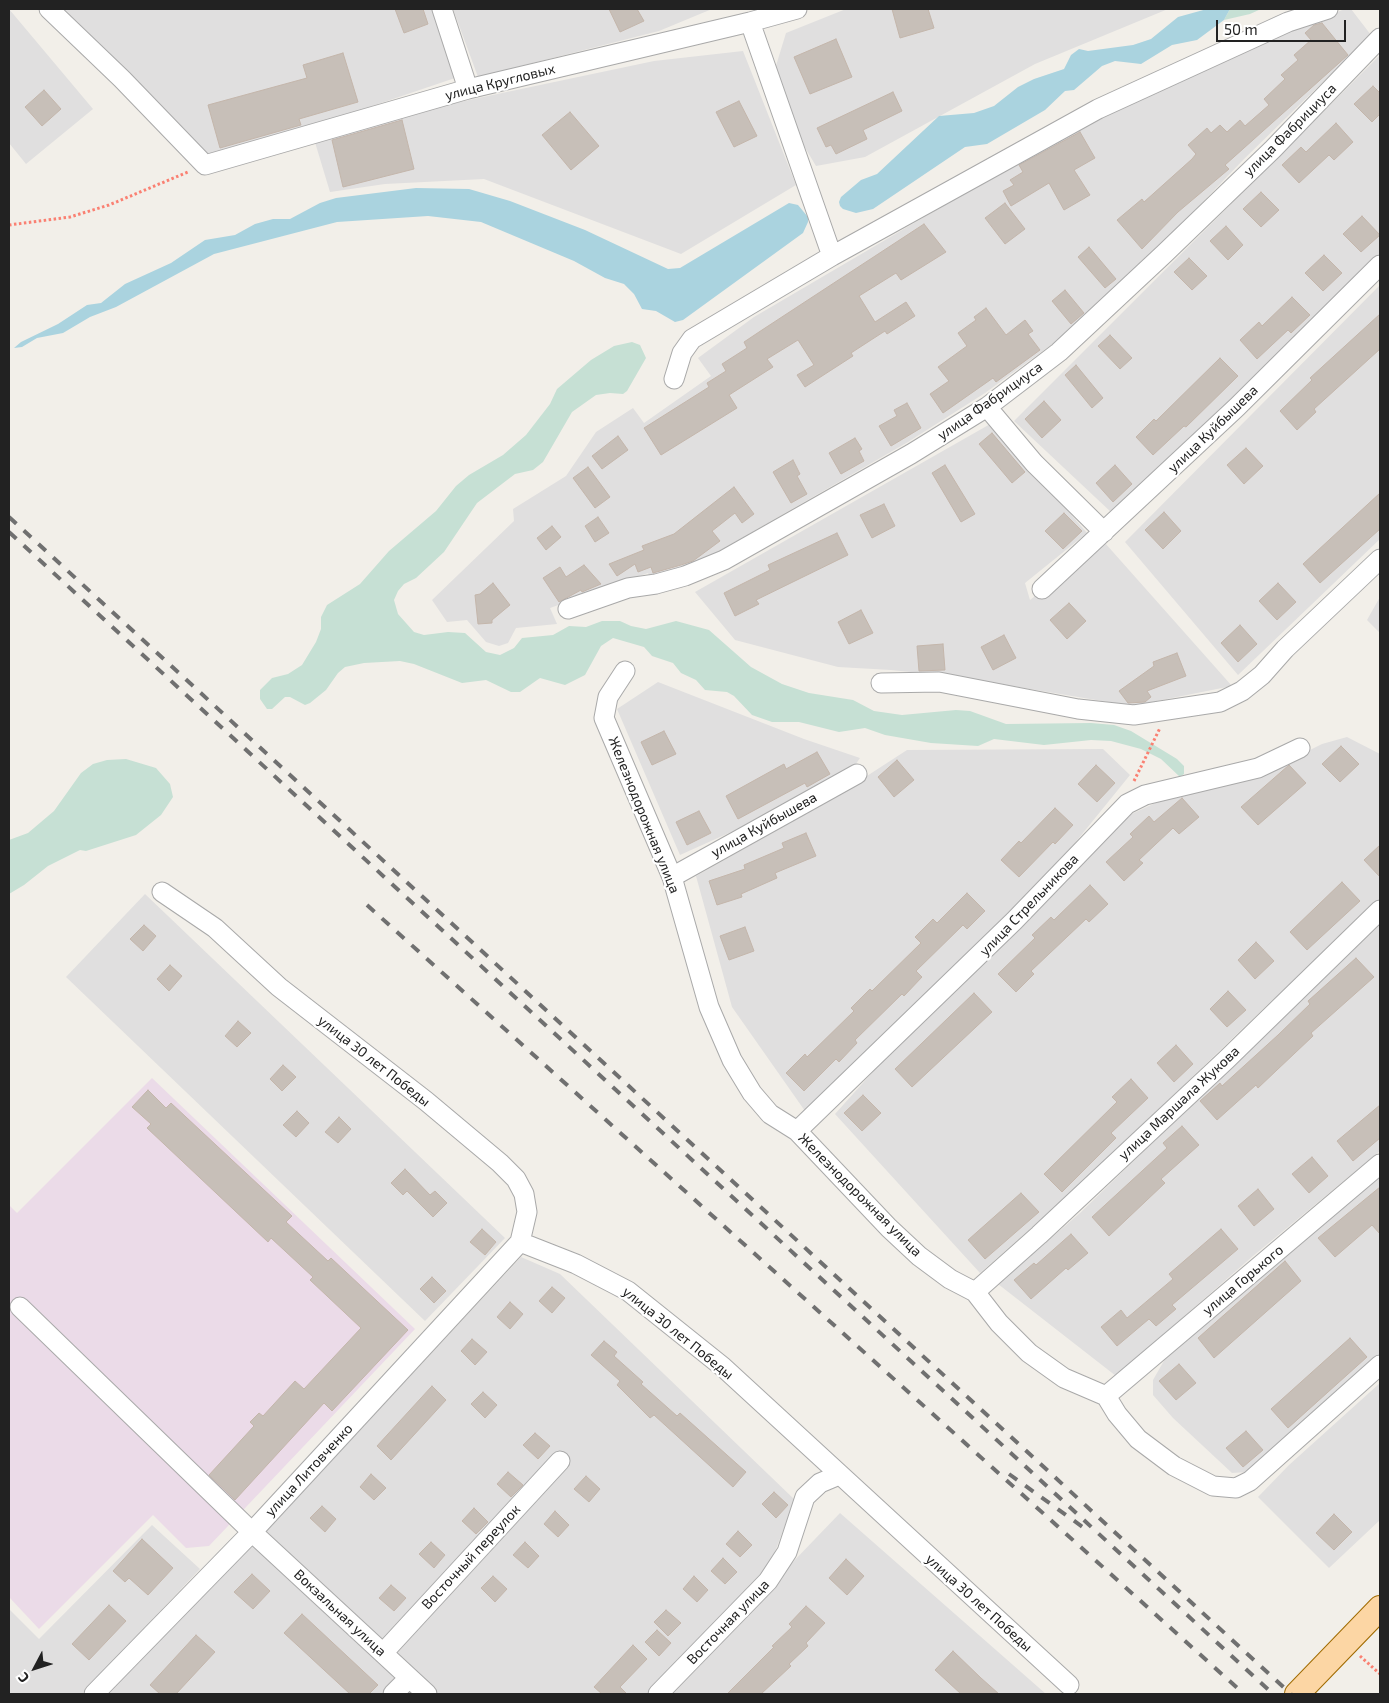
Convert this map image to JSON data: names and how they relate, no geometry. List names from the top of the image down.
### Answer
{
  "streets": {
    "street": [
      "улица Кругловых",
      "улица Фабрициуса",
      "улица Куйбышева",
      "Железнодорожная улица",
      "улица Стрельникова",
      "улица 30 лет Победы",
      "улица Маршала Жукова",
      "улица Горького",
      "улица Литовченко",
      "Восточный переулок",
      "Вокзальная улица",
      "Восточная улица"
    ]
  },
  "crossings": [
    ["улица Куйбышева", "Железнодорожная улица"],
    ["Железнодорожная улица", "улица Стрельникова"],
    ["Железнодорожная улица", "улица Маршала Жукова"],
    ["Железнодорожная улица", "улица Горького"],
    ["улица 30 лет Победы", "улица Литовченко"],
    ["улица 30 лет Победы", "Восточная улица"],
    ["улица Литовченко", "Вокзальная улица"],
    ["Восточный переулок", "Вокзальная улица"]
  ],
  "scale_bar": "50 m",
  "north": "bottom left"
}
